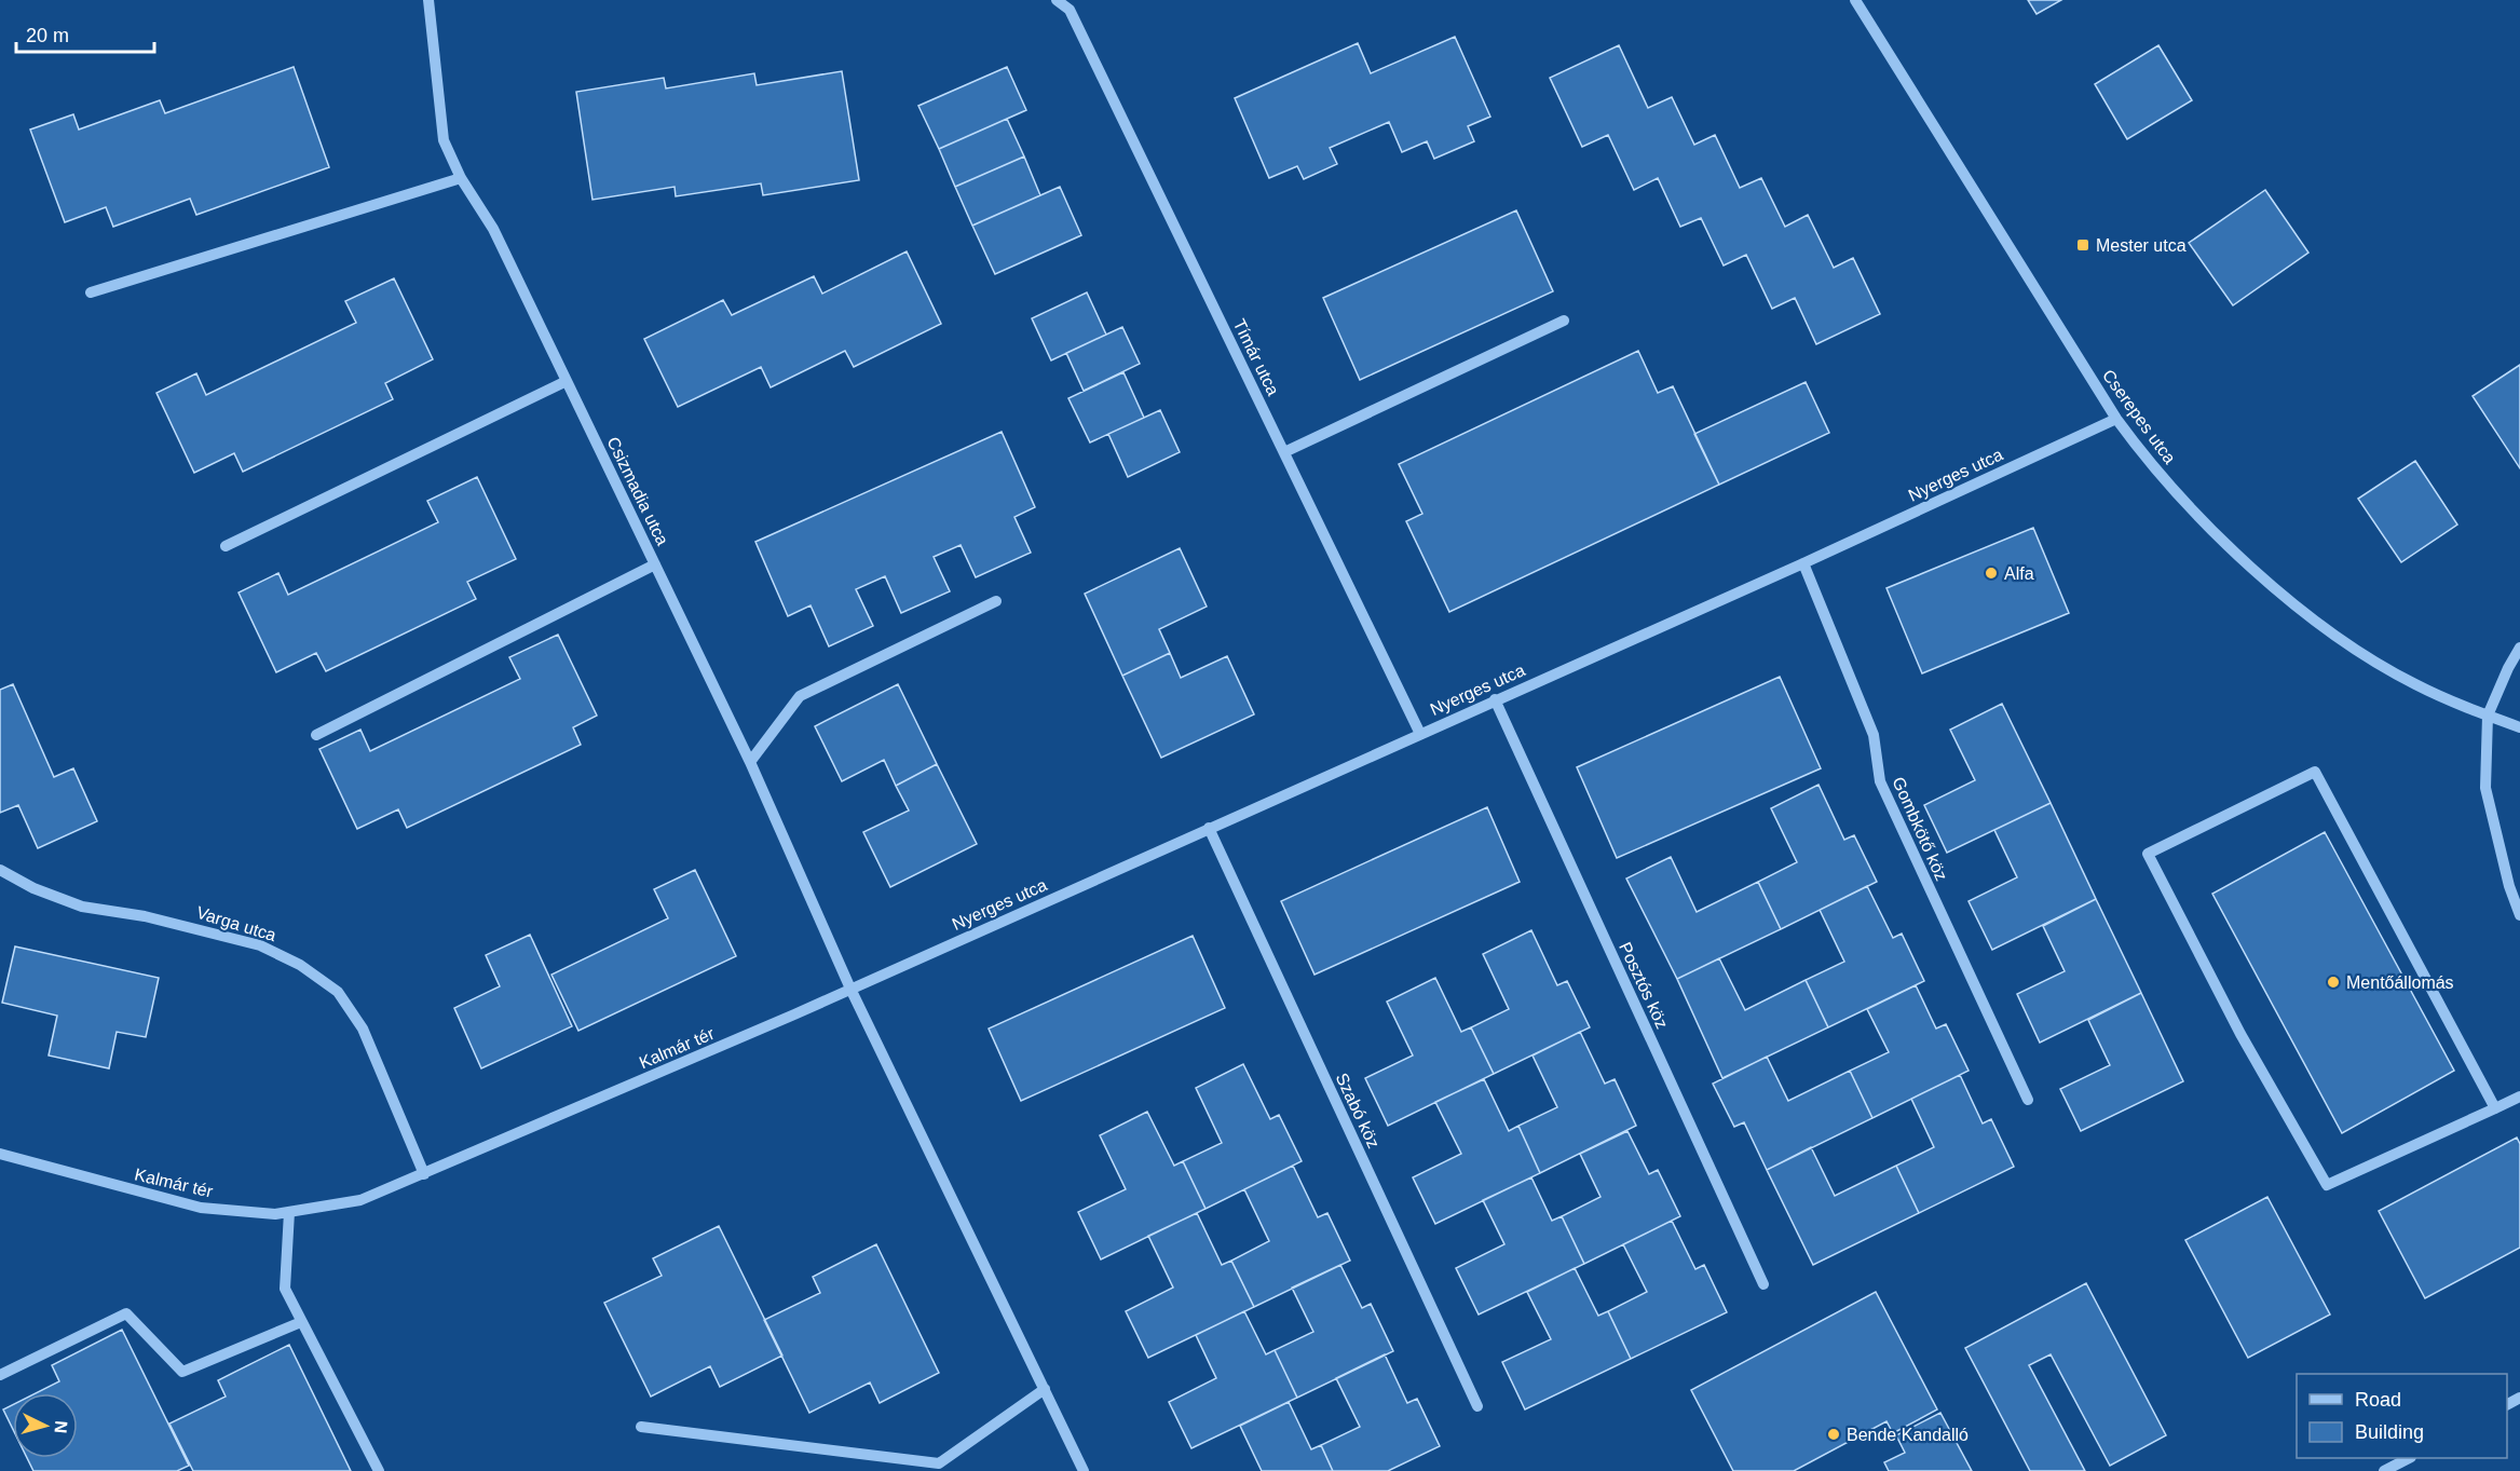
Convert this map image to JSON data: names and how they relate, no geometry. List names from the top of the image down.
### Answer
{
  "streets": {
    "street": [
      "Tímár utca",
      "Cserepes utca",
      "Nyerges utca",
      "Csizmadia utca",
      "Gombkötő köz",
      "Varga utca",
      "Posztós köz",
      "Kalmár tér",
      "Szabó köz"
    ]
  },
  "crossings": [
    ["Tímár utca", "Nyerges utca"],
    ["Cserepes utca", "Nyerges utca"],
    ["Nyerges utca", "Csizmadia utca"],
    ["Nyerges utca", "Gombkötő köz"],
    ["Nyerges utca", "Posztós köz"],
    ["Nyerges utca", "Kalmár tér"],
    ["Nyerges utca", "Szabó köz"],
    ["Csizmadia utca", "Kalmár tér"],
    ["Varga utca", "Kalmár tér"]
  ],
  "places": {
    "transit": ["Mester utca"],
    "other": ["Alfa", "Mentőállomás", "Bende Kandalló"]
  },
  "legend": ["Road", "Building"],
  "scale_bar": "20 m",
  "north": "right"
}
